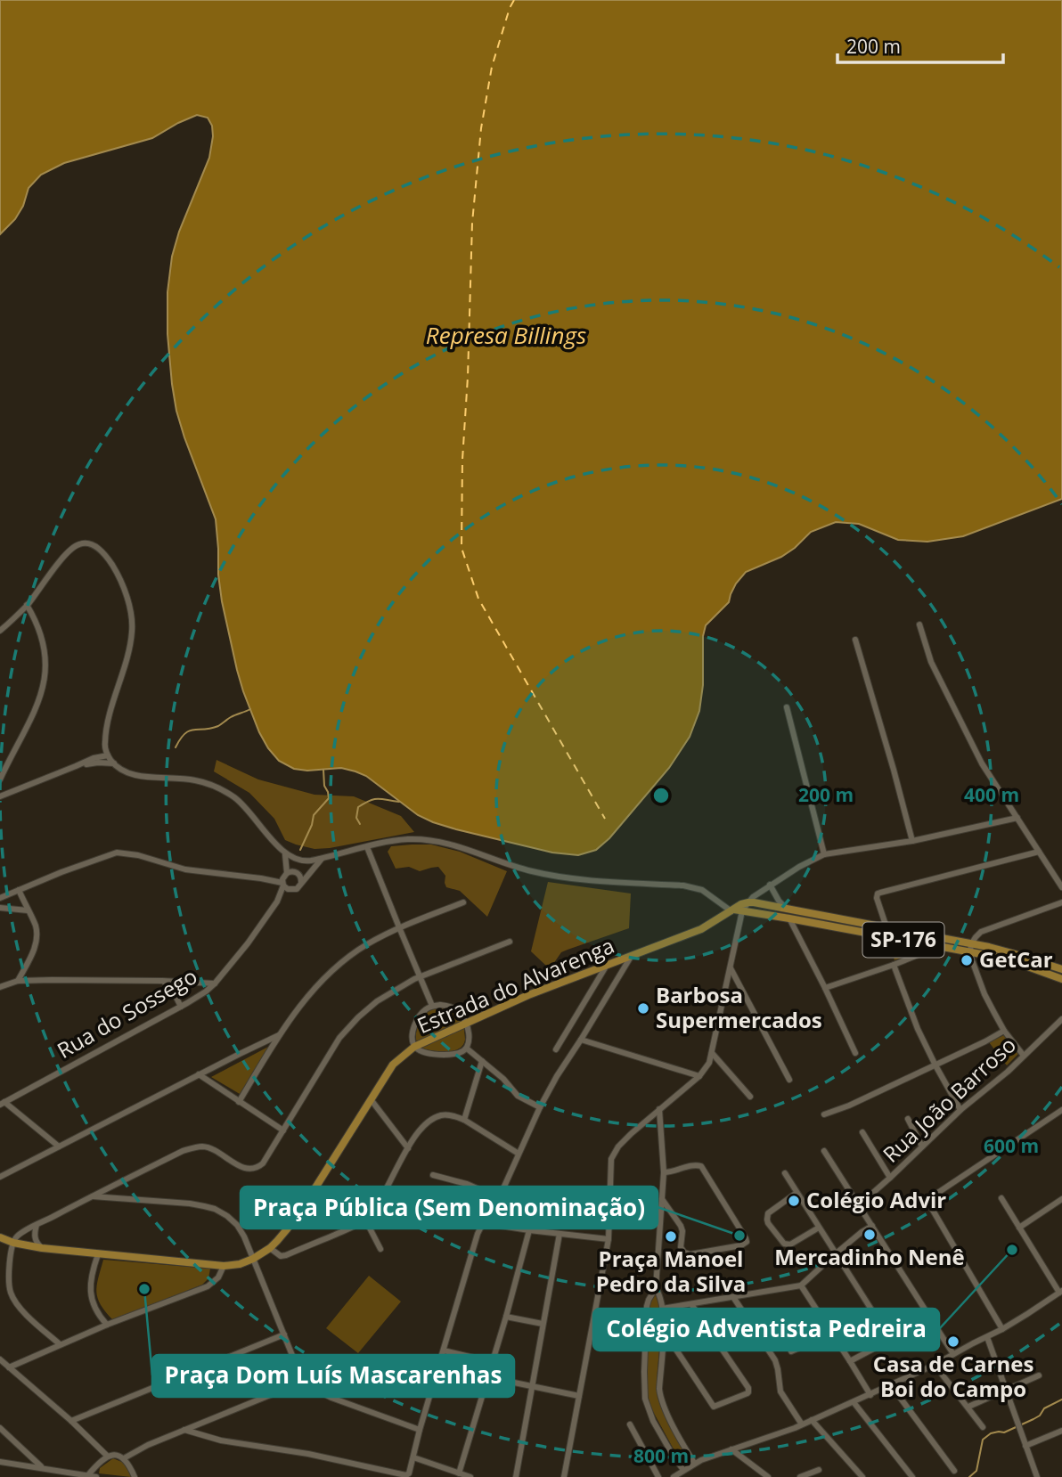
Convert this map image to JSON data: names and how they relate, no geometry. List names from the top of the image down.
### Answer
{
  "streets": {
    "main road": ["SP-176", "Estrada do Alvarenga"],
    "street": ["Rua do Sossego", "Rua João Barroso"]
  },
  "crossings": [
    ["SP-176", "Estrada do Alvarenga"]
  ],
  "water": ["Represa Billings"],
  "places": [
    "GetCar",
    "Barbosa Supermercados",
    "Colégio Advir",
    "Mercadinho Nenê",
    "Praça Pública (Sem Denominação)",
    "Praça Manoel Pedro da Silva",
    "Colégio Adventista Pedreira",
    "Praça Dom Luís Mascarenhas",
    "Casa de Carnes Boi do Campo"
  ],
  "scale_bar": "200 m",
  "rings": [
    "200 m",
    "400 m",
    "600 m",
    "800 m"
  ]
}
